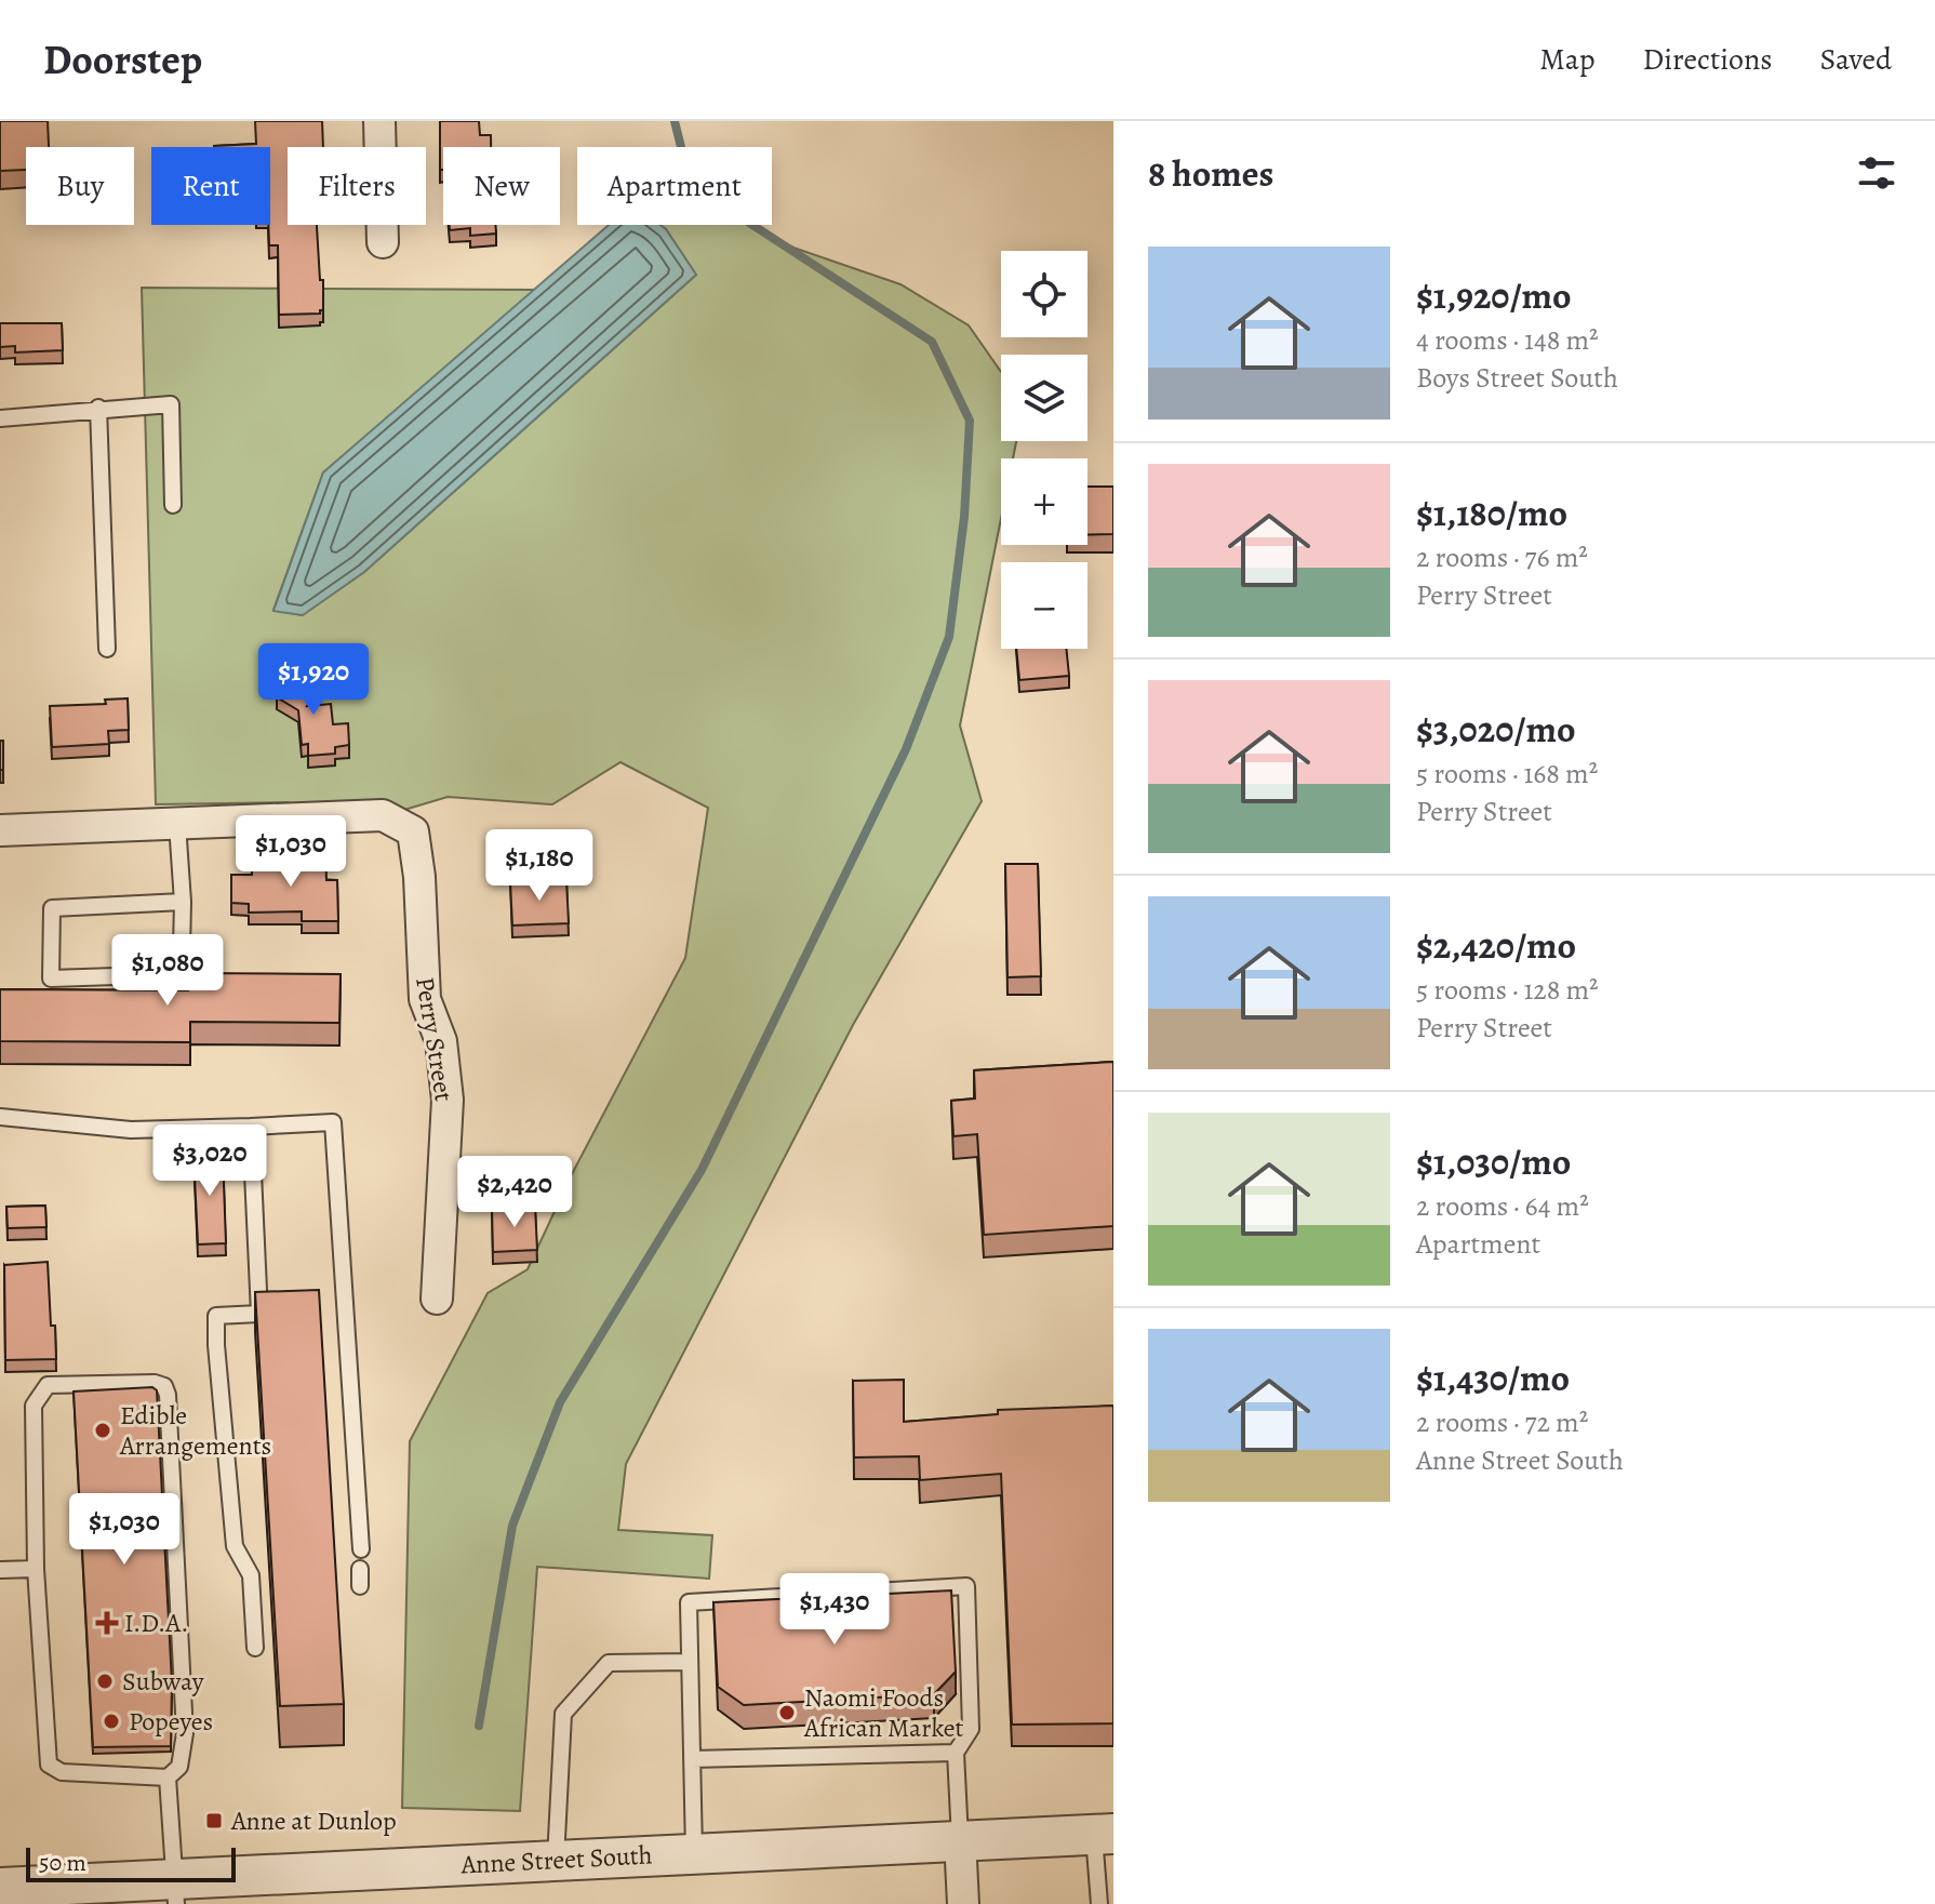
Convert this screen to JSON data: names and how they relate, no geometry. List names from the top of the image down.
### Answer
{
  "streets": {
    "street": ["Perry Street", "Anne Street South"]
  },
  "places": {
    "other": [
      "Edible Arrangements",
      "Subway",
      "Naomi Foods African Market",
      "Popeyes"
    ],
    "health": ["I.D.A."],
    "transit": ["Anne at Dunlop"]
  },
  "scale_bar": "50 m",
  "page": {
    "header": "Doorstep",
    "nav": ["Map", "Directions", "Saved"],
    "heading": "8 homes",
    "chip": [
      "Buy",
      "Rent",
      "Filters",
      "New",
      "Apartment"
    ],
    "list": [
      {
        "name": "$1,920/mo",
        "note": "4 rooms · 148 m² · Boys Street South"
      },
      {
        "name": "$1,180/mo",
        "note": "2 rooms · 76 m² · Perry Street"
      },
      {
        "name": "$3,020/mo",
        "note": "5 rooms · 168 m² · Perry Street"
      },
      {
        "name": "$2,420/mo",
        "note": "5 rooms · 128 m² · Perry Street"
      },
      {
        "name": "$1,030/mo",
        "note": "2 rooms · 64 m² · Apartment"
      },
      {
        "name": "$1,430/mo",
        "note": "2 rooms · 72 m² · Anne Street South"
      }
    ],
    "map_buttons": ["+", "−"],
    "price": [
      "$1,920",
      "$1,030",
      "$1,180",
      "$1,080",
      "$3,020",
      "$2,420",
      "$1,030",
      "$1,430"
    ],
    "scale": "50 m"
  }
}
